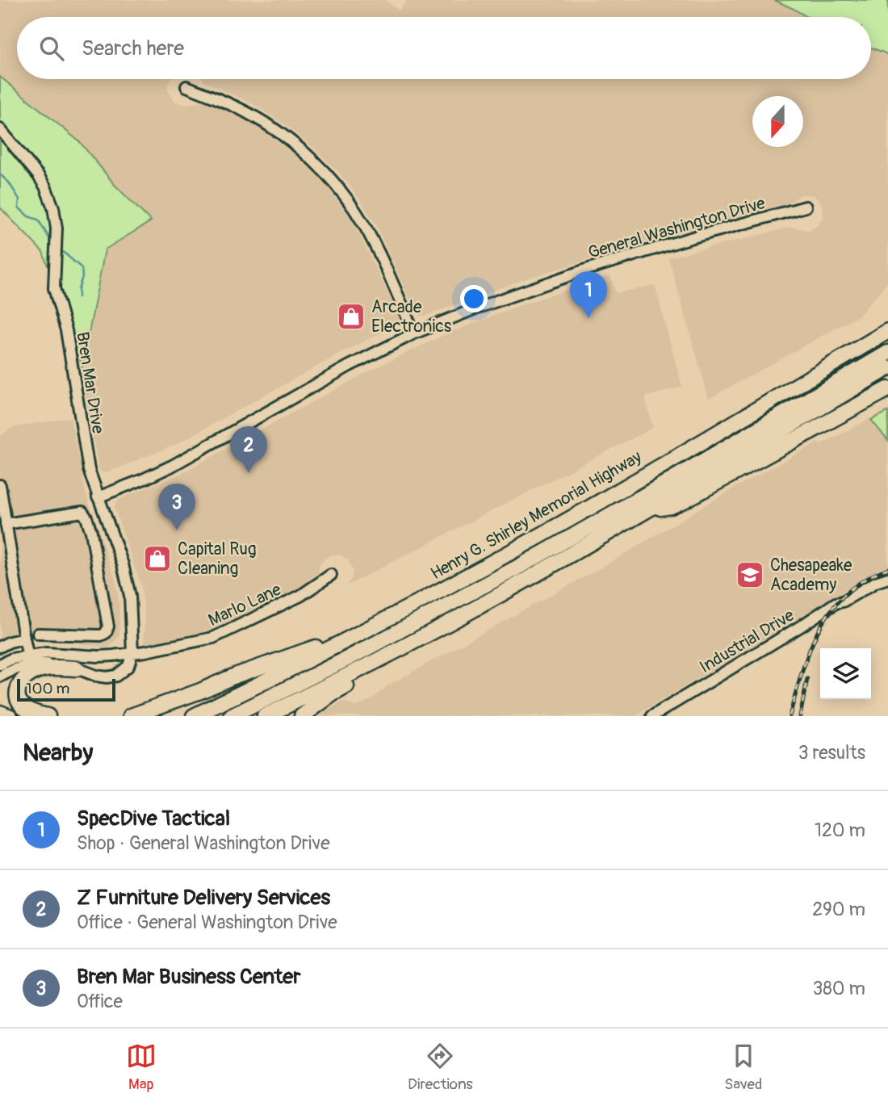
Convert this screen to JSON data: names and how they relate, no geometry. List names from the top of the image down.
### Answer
{
  "streets": {
    "highway": ["Henry G. Shirley Memorial Highway"],
    "street": [
      "General Washington Drive",
      "Bren Mar Drive",
      "Marlo Lane",
      "Industrial Drive"
    ]
  },
  "crossings": [
    ["General Washington Drive", "Bren Mar Drive"],
    ["Bren Mar Drive", "Marlo Lane"]
  ],
  "places": {
    "shop": ["Arcade Electronics", "Capital Rug Cleaning"],
    "school or university": ["Chesapeake Academy"]
  },
  "scale_bar": "100 m",
  "north": "bottom",
  "page": {
    "search": "Search here",
    "pins": ["1", "2", "3"],
    "scale": "100 m",
    "heading": ["Nearby", "3 results"],
    "list": [
      {
        "mark": "1",
        "name": "SpecDive Tactical",
        "note": "Shop · General Washington Drive",
        "value": "120 m"
      },
      {
        "mark": "2",
        "name": "Z Furniture Delivery Services",
        "note": "Office · General Washington Drive",
        "value": "290 m"
      },
      {
        "mark": "3",
        "name": "Bren Mar Business Center",
        "note": "Office",
        "value": "380 m"
      }
    ],
    "nav": ["Map", "Directions", "Saved"]
  }
}
